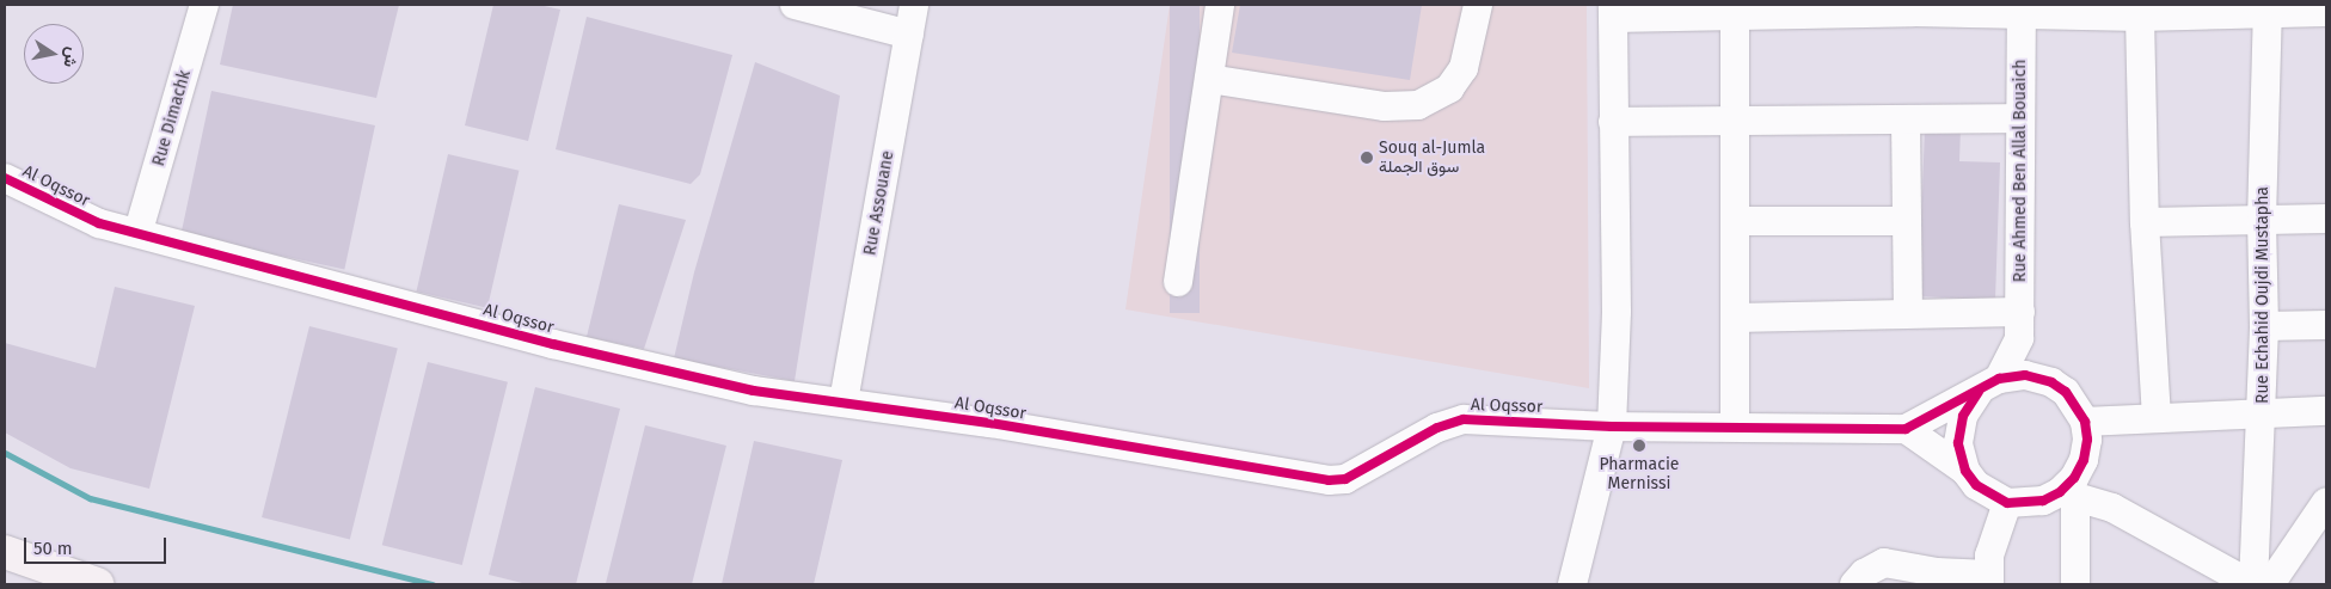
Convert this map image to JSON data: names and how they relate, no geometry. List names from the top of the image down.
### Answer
{
  "streets": {
    "street": [
      "Rue Dimachk",
      "Rue Ahmed Ben Allal Bouaich",
      "Al Oqssor",
      "Rue Assouane",
      "Rue Echahid Oujdi Mustapha"
    ]
  },
  "crossings": [
    ["Rue Dimachk", "Al Oqssor"],
    ["Rue Ahmed Ben Allal Bouaich", "Al Oqssor"],
    ["Al Oqssor", "Rue Assouane"]
  ],
  "places": ["Souq al-Jumla سوق الجملة", "Pharmacie Mernissi"],
  "scale_bar": "50 m",
  "north": "right"
}
